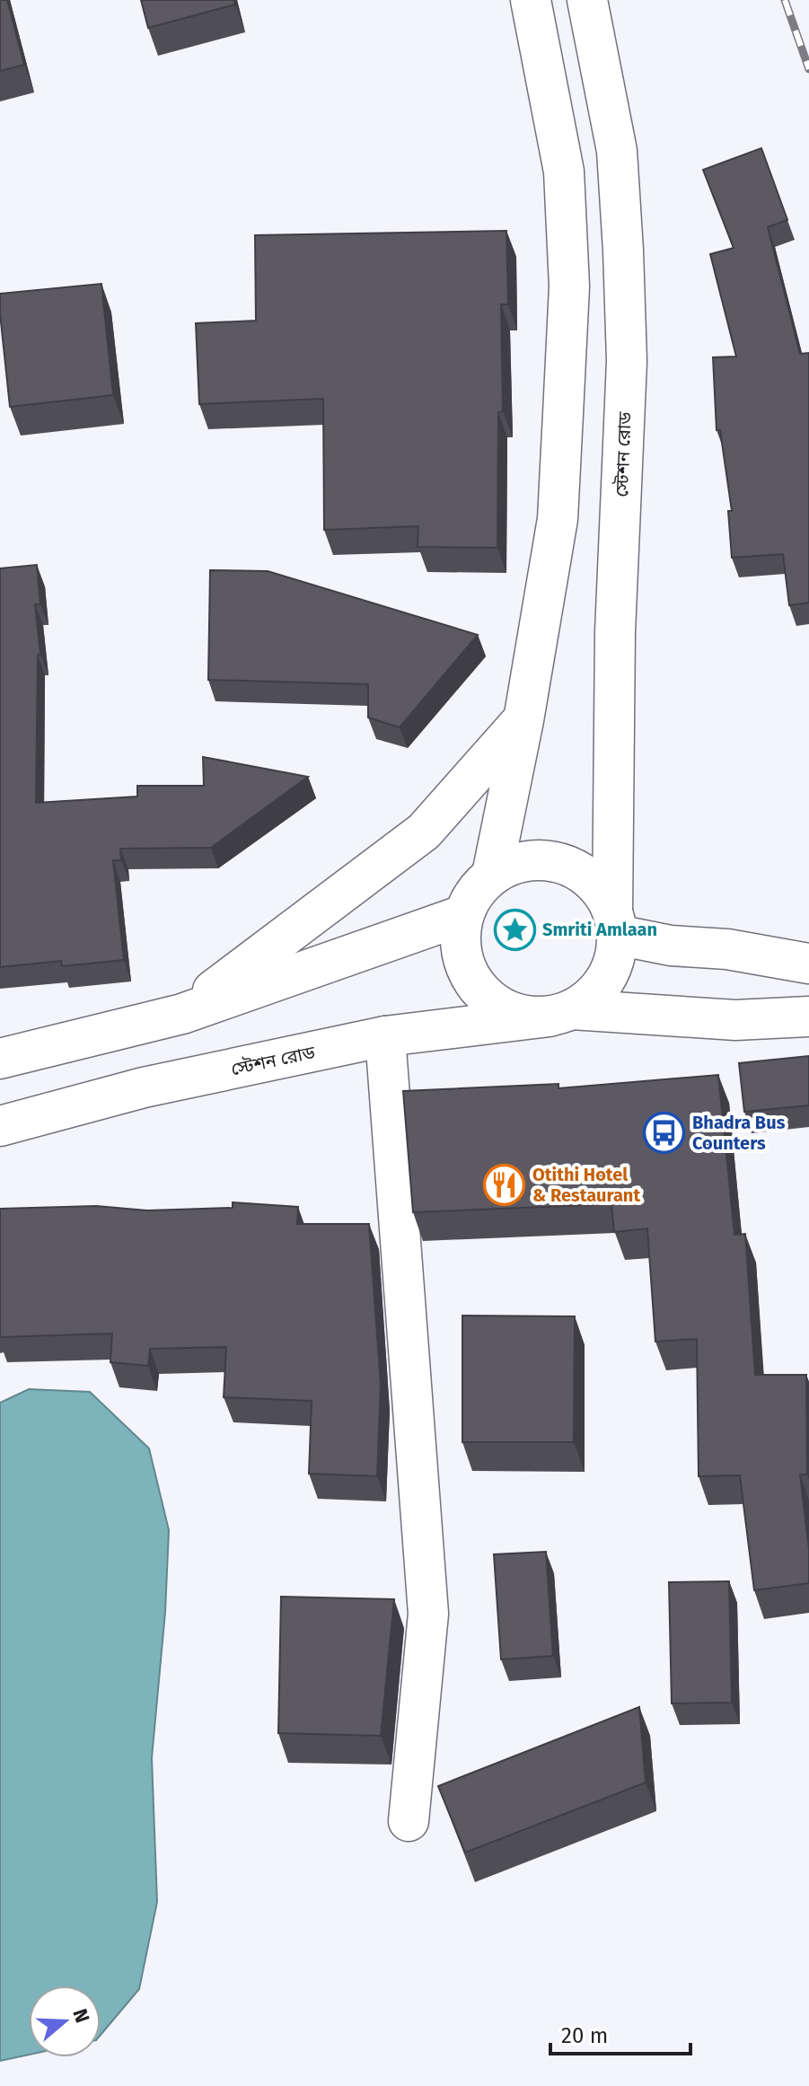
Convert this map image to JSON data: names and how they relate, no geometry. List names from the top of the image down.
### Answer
{
  "streets": {
    "main road": ["স্টেশন রোড"]
  },
  "places": {
    "place": ["Smriti Amlaan"],
    "bus stop": ["Bhadra Bus Counters"],
    "restaurant": ["Otithi Hotel & Restaurant"]
  },
  "scale_bar": "20 m",
  "north": "right"
}
